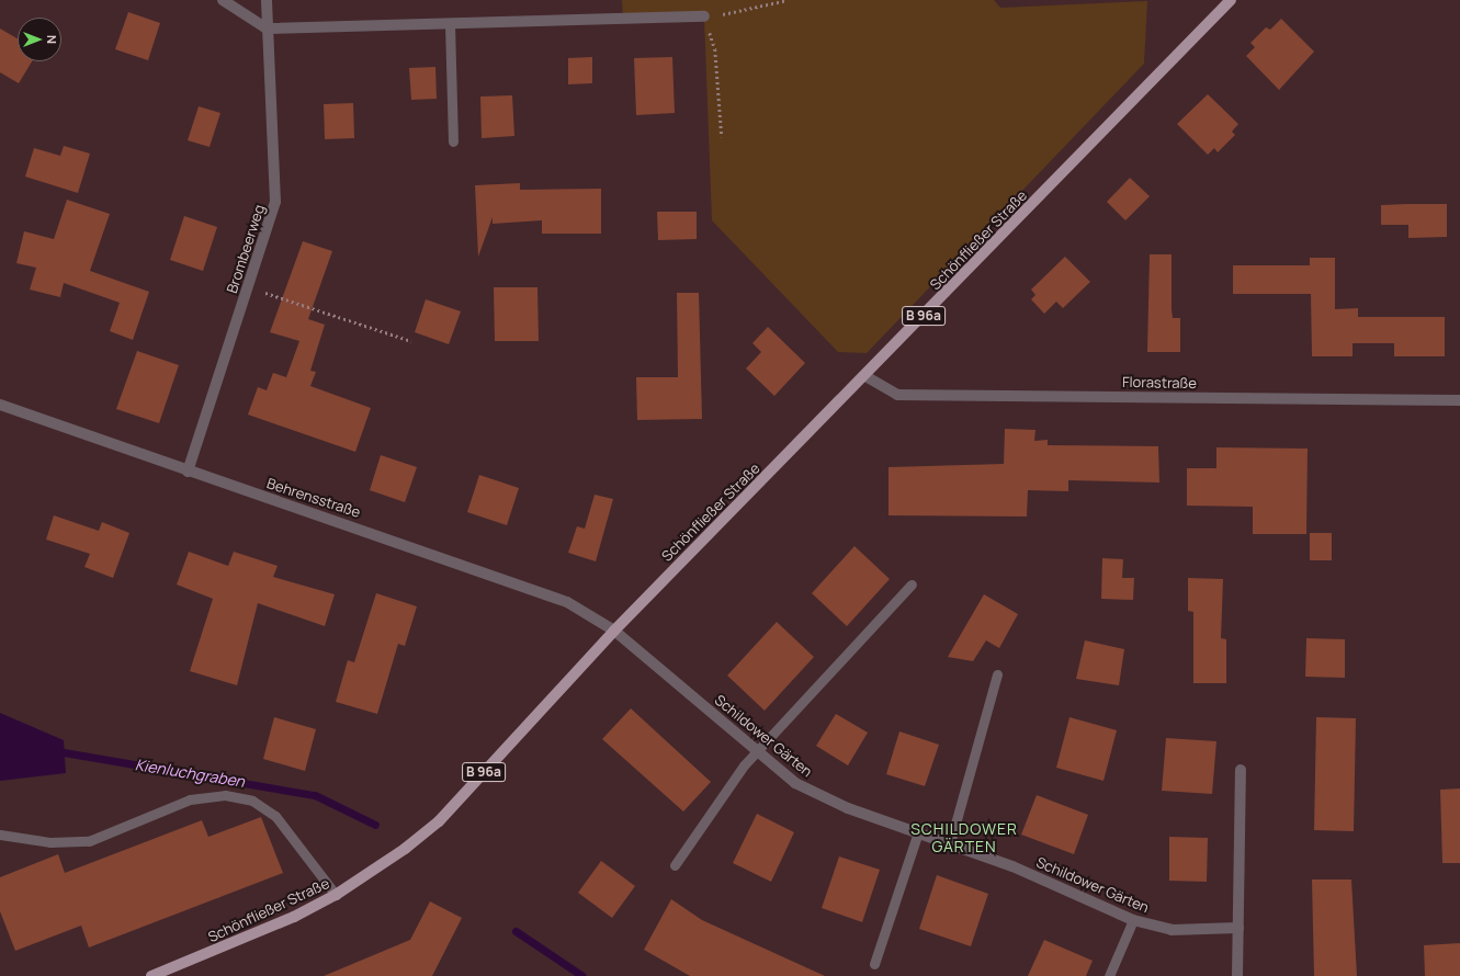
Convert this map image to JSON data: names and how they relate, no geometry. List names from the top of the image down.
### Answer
{
  "streets": {
    "main road": ["Schönfließer Straße", "B 96a"],
    "street": [
      "Brombeerweg",
      "Florastraße",
      "Behrensstraße",
      "Schildower Gärten"
    ]
  },
  "crossings": [
    ["Schönfließer Straße", "Florastraße"],
    ["Schönfließer Straße", "Behrensstraße"],
    ["Schönfließer Straße", "Schildower Gärten"],
    ["Brombeerweg", "Behrensstraße"],
    ["Behrensstraße", "Schildower Gärten"]
  ],
  "districts": ["SCHILDOWER GÄRTEN"],
  "water": ["Kienluchgraben"],
  "north": "right"
}
